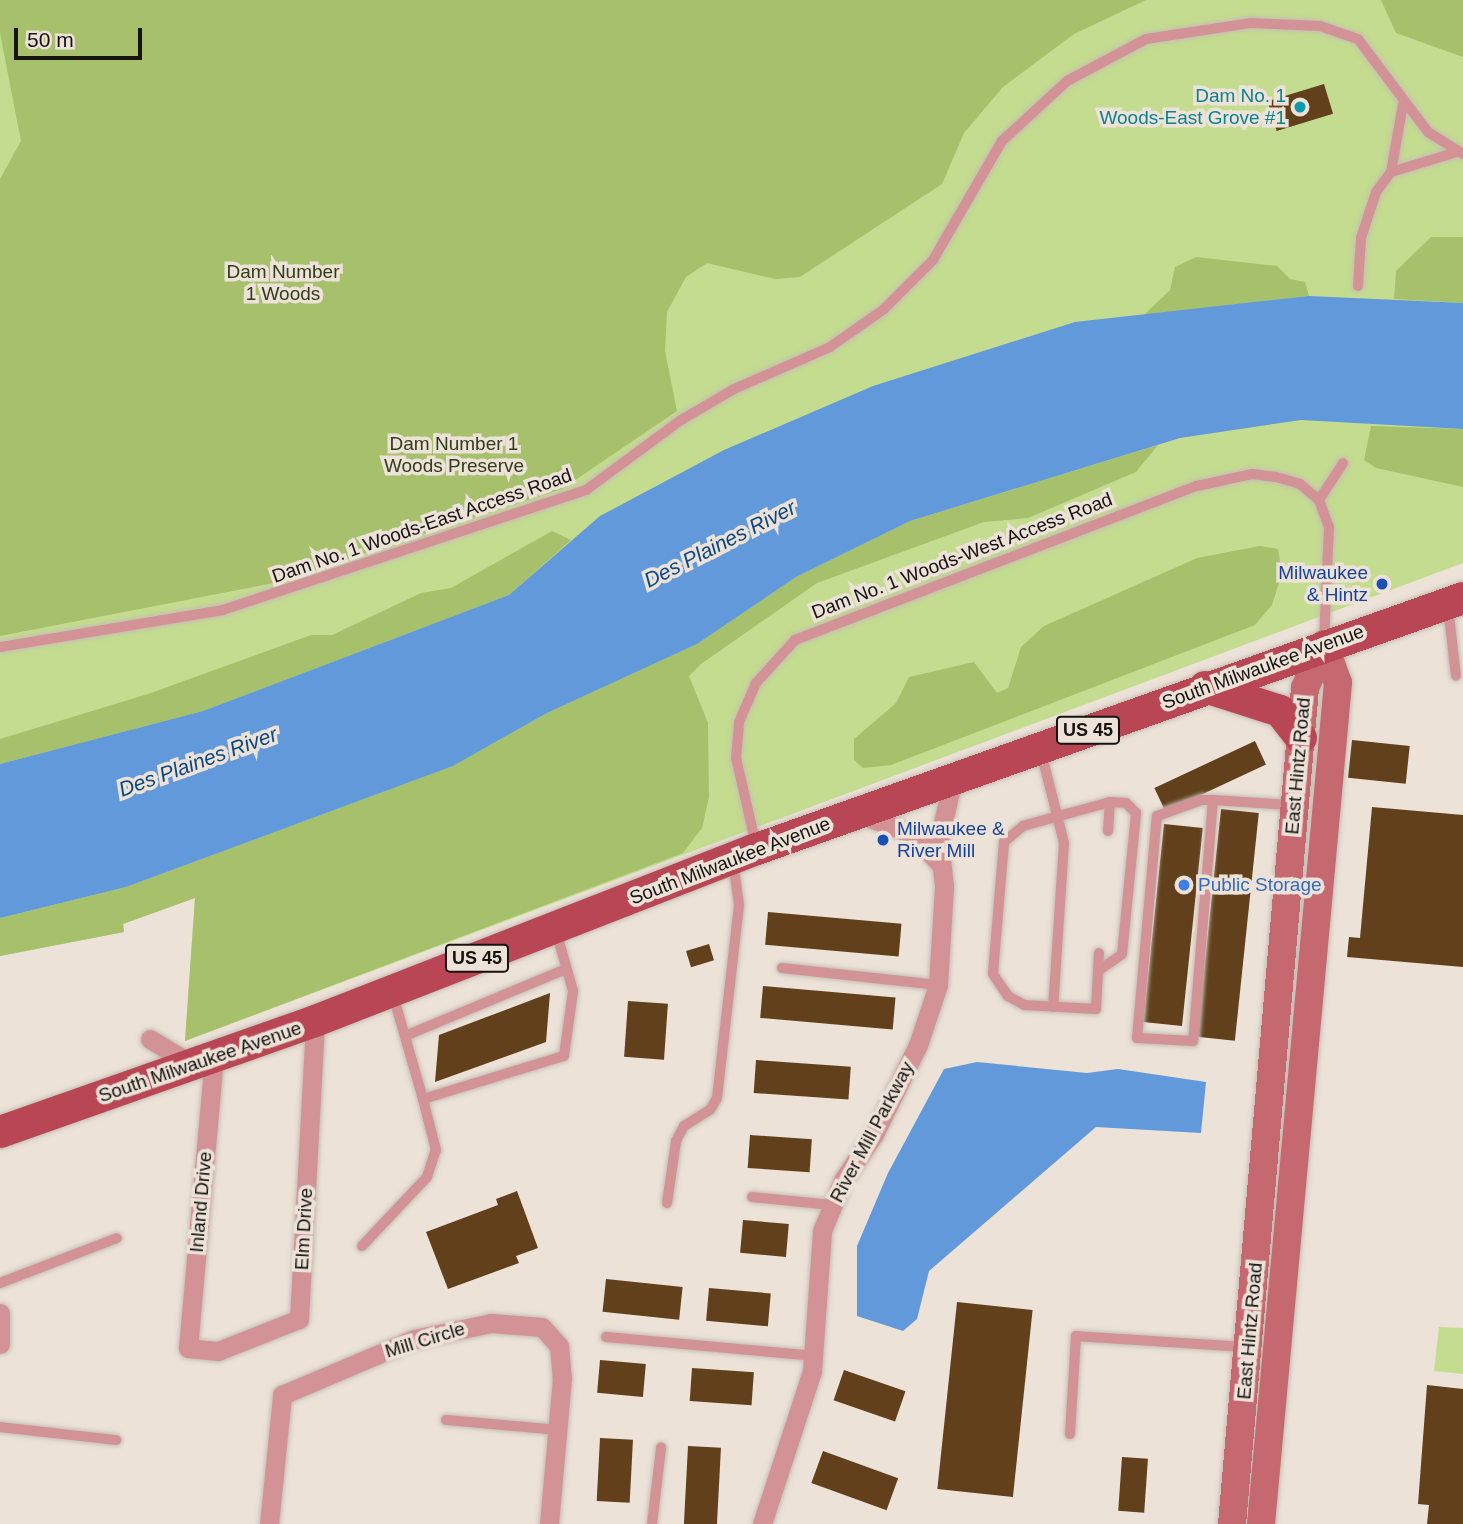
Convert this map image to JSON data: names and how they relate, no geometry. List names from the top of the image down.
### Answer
{
  "streets": {
    "main road": ["South Milwaukee Avenue", "US 45", "East Hintz Road"],
    "street": [
      "River Mill Parkway",
      "Inland Drive",
      "Elm Drive",
      "Mill Circle"
    ],
    "lane": ["Dam No. 1 Woods-East Access Road", "Dam No. 1 Woods-West Access Road"]
  },
  "crossings": [
    ["Dam No. 1 Woods-West Access Road", "South Milwaukee Avenue"],
    ["South Milwaukee Avenue", "East Hintz Road"],
    ["South Milwaukee Avenue", "River Mill Parkway"],
    ["South Milwaukee Avenue", "Inland Drive"],
    ["South Milwaukee Avenue", "Elm Drive"],
    ["Inland Drive", "Elm Drive"]
  ],
  "water": ["Des Plaines River"],
  "parks": ["Dam Number 1 Woods", "Dam Number 1 Woods Preserve"],
  "places": [
    "Dam No. 1 Woods-East Grove #1",
    "Milwaukee & Hintz",
    "Milwaukee & River Mill",
    "Public Storage"
  ],
  "scale_bar": "50 m"
}
